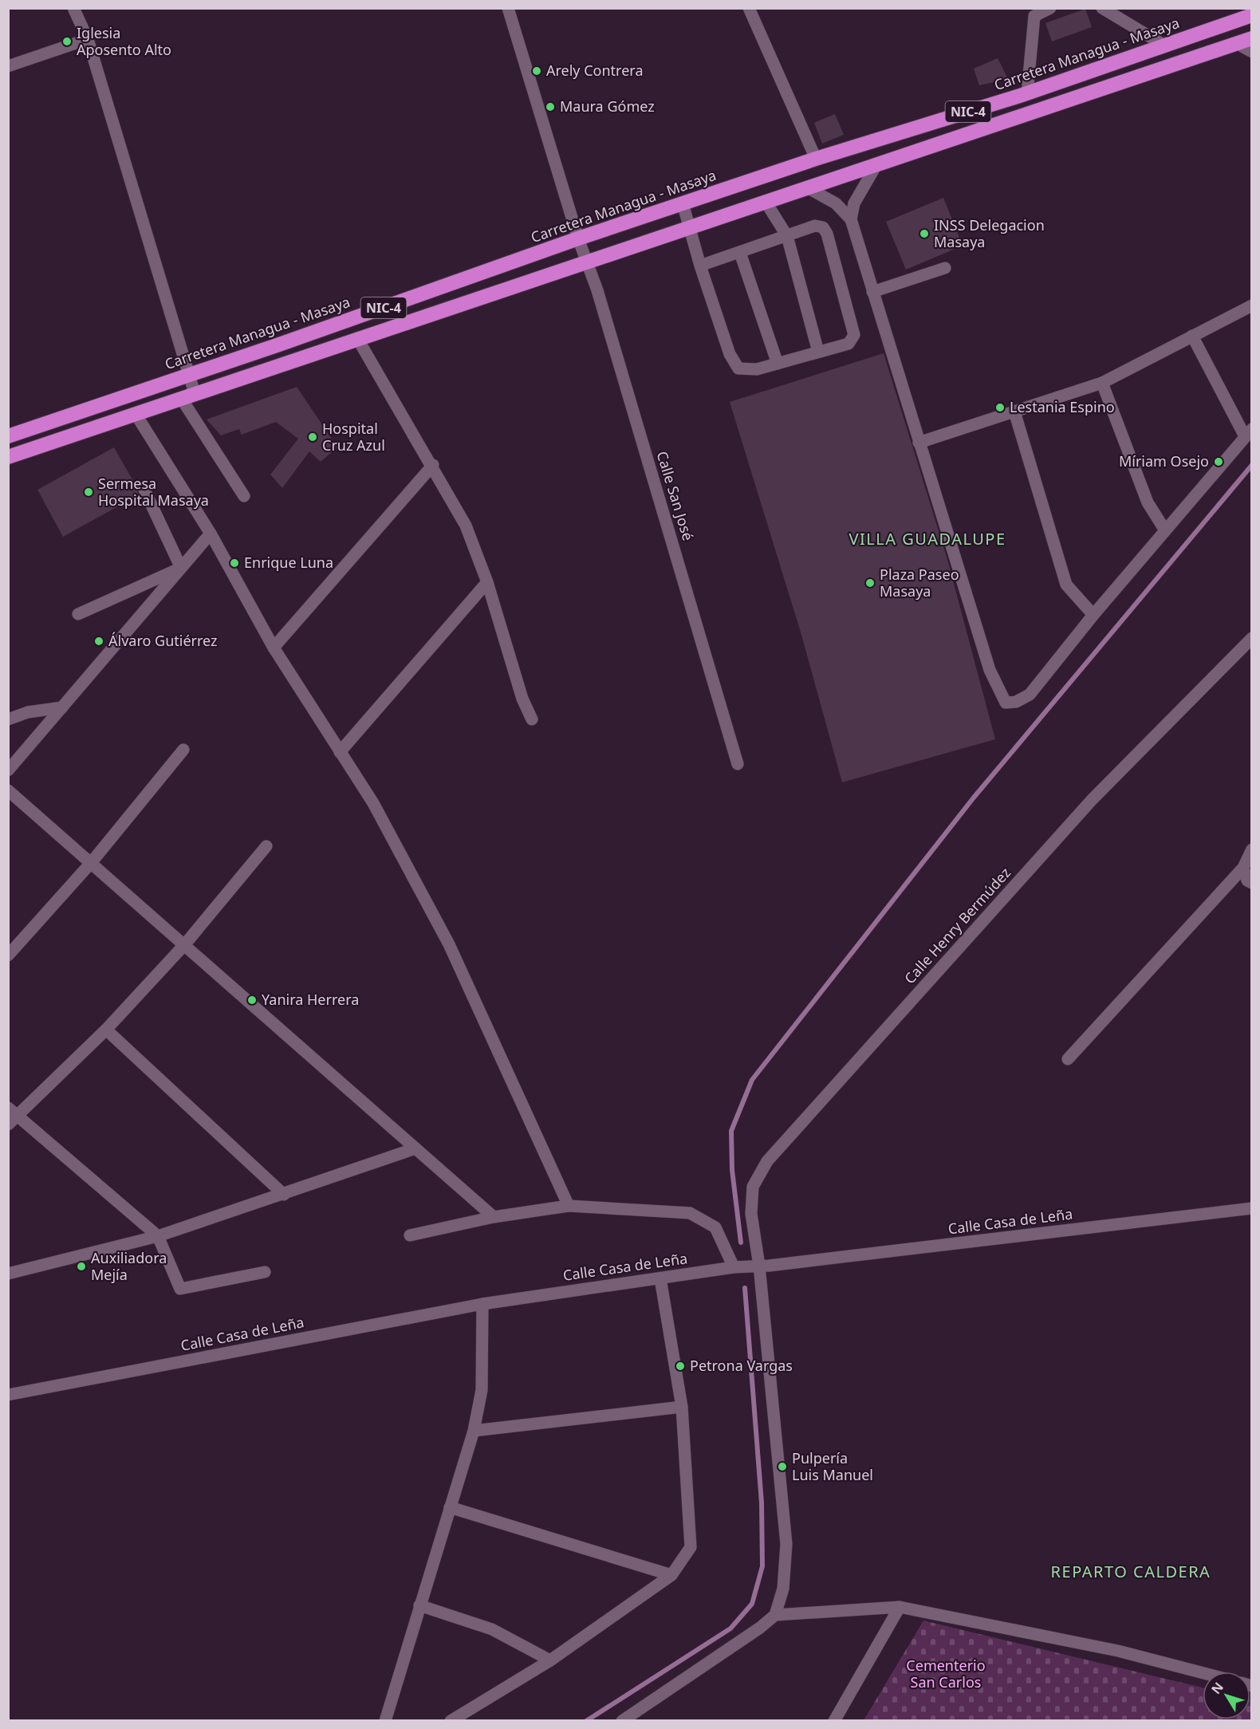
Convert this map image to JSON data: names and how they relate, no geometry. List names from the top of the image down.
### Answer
{
  "streets": {
    "highway": ["Carretera Managua - Masaya", "NIC-4"],
    "street": ["Calle San José", "Calle Henry Bermúdez", "Calle Casa de Leña"]
  },
  "crossings": [
    ["Carretera Managua - Masaya", "Calle San José"],
    ["NIC-4", "Calle San José"],
    ["Calle Henry Bermúdez", "Calle Casa de Leña"]
  ],
  "districts": ["VILLA GUADALUPE", "REPARTO CALDERA"],
  "parks": ["Cementerio San Carlos"],
  "places": [
    "Iglesia Aposento Alto",
    "Arely Contrera",
    "Maura Gómez",
    "INSS Delegacion Masaya",
    "Lestania Espino",
    "Hospital Cruz Azul",
    "Míriam Osejo",
    "Sermesa Hospital Masaya",
    "Enrique Luna",
    "Plaza Paseo Masaya",
    "Álvaro Gutiérrez",
    "Yanira Herrera",
    "Auxiliadora Mejía",
    "Petrona Vargas",
    "Pulpería Luis Manuel"
  ],
  "north": "top left"
}
